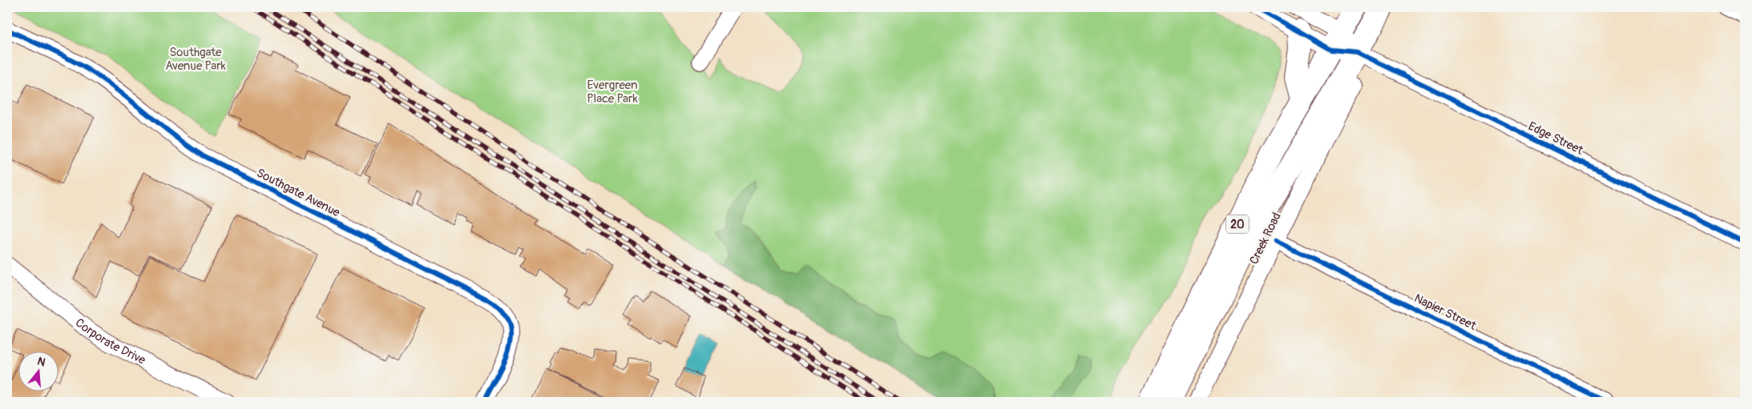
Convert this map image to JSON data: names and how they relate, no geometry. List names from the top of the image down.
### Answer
{
  "streets": {
    "main road": ["20", "Creek Road"],
    "street": [
      "Edge Street",
      "Southgate Avenue",
      "Napier Street",
      "Corporate Drive"
    ]
  },
  "crossings": [
    ["Edge Street", "Creek Road"],
    ["Creek Road", "Napier Street"]
  ],
  "parks": ["Southgate Avenue Park", "Evergreen Place Park"],
  "north": "top"
}
